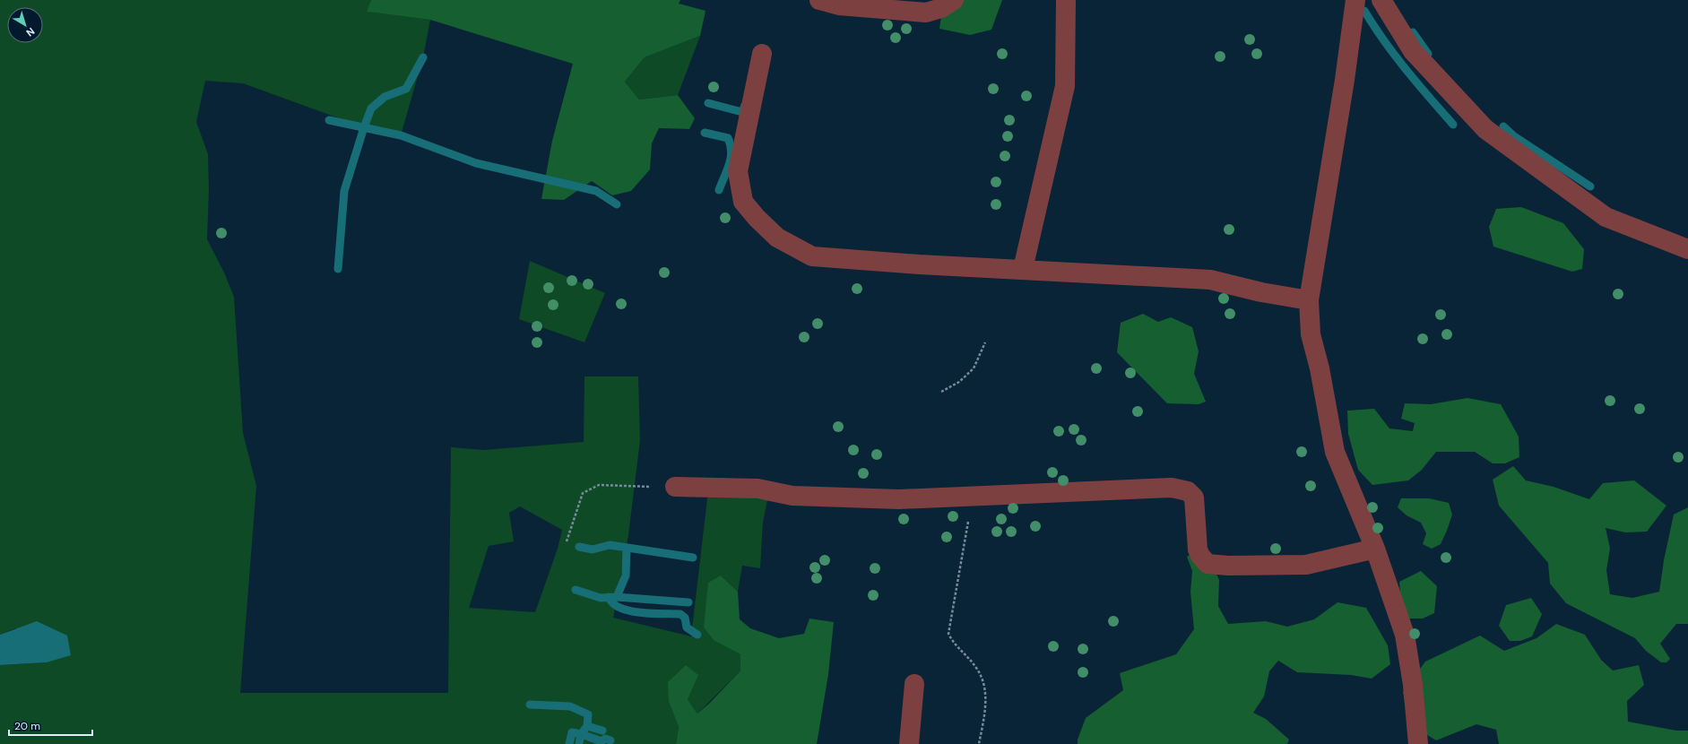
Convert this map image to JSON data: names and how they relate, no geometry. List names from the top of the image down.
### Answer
{
  "scale_bar": "20 m",
  "north": "bottom right"
}
